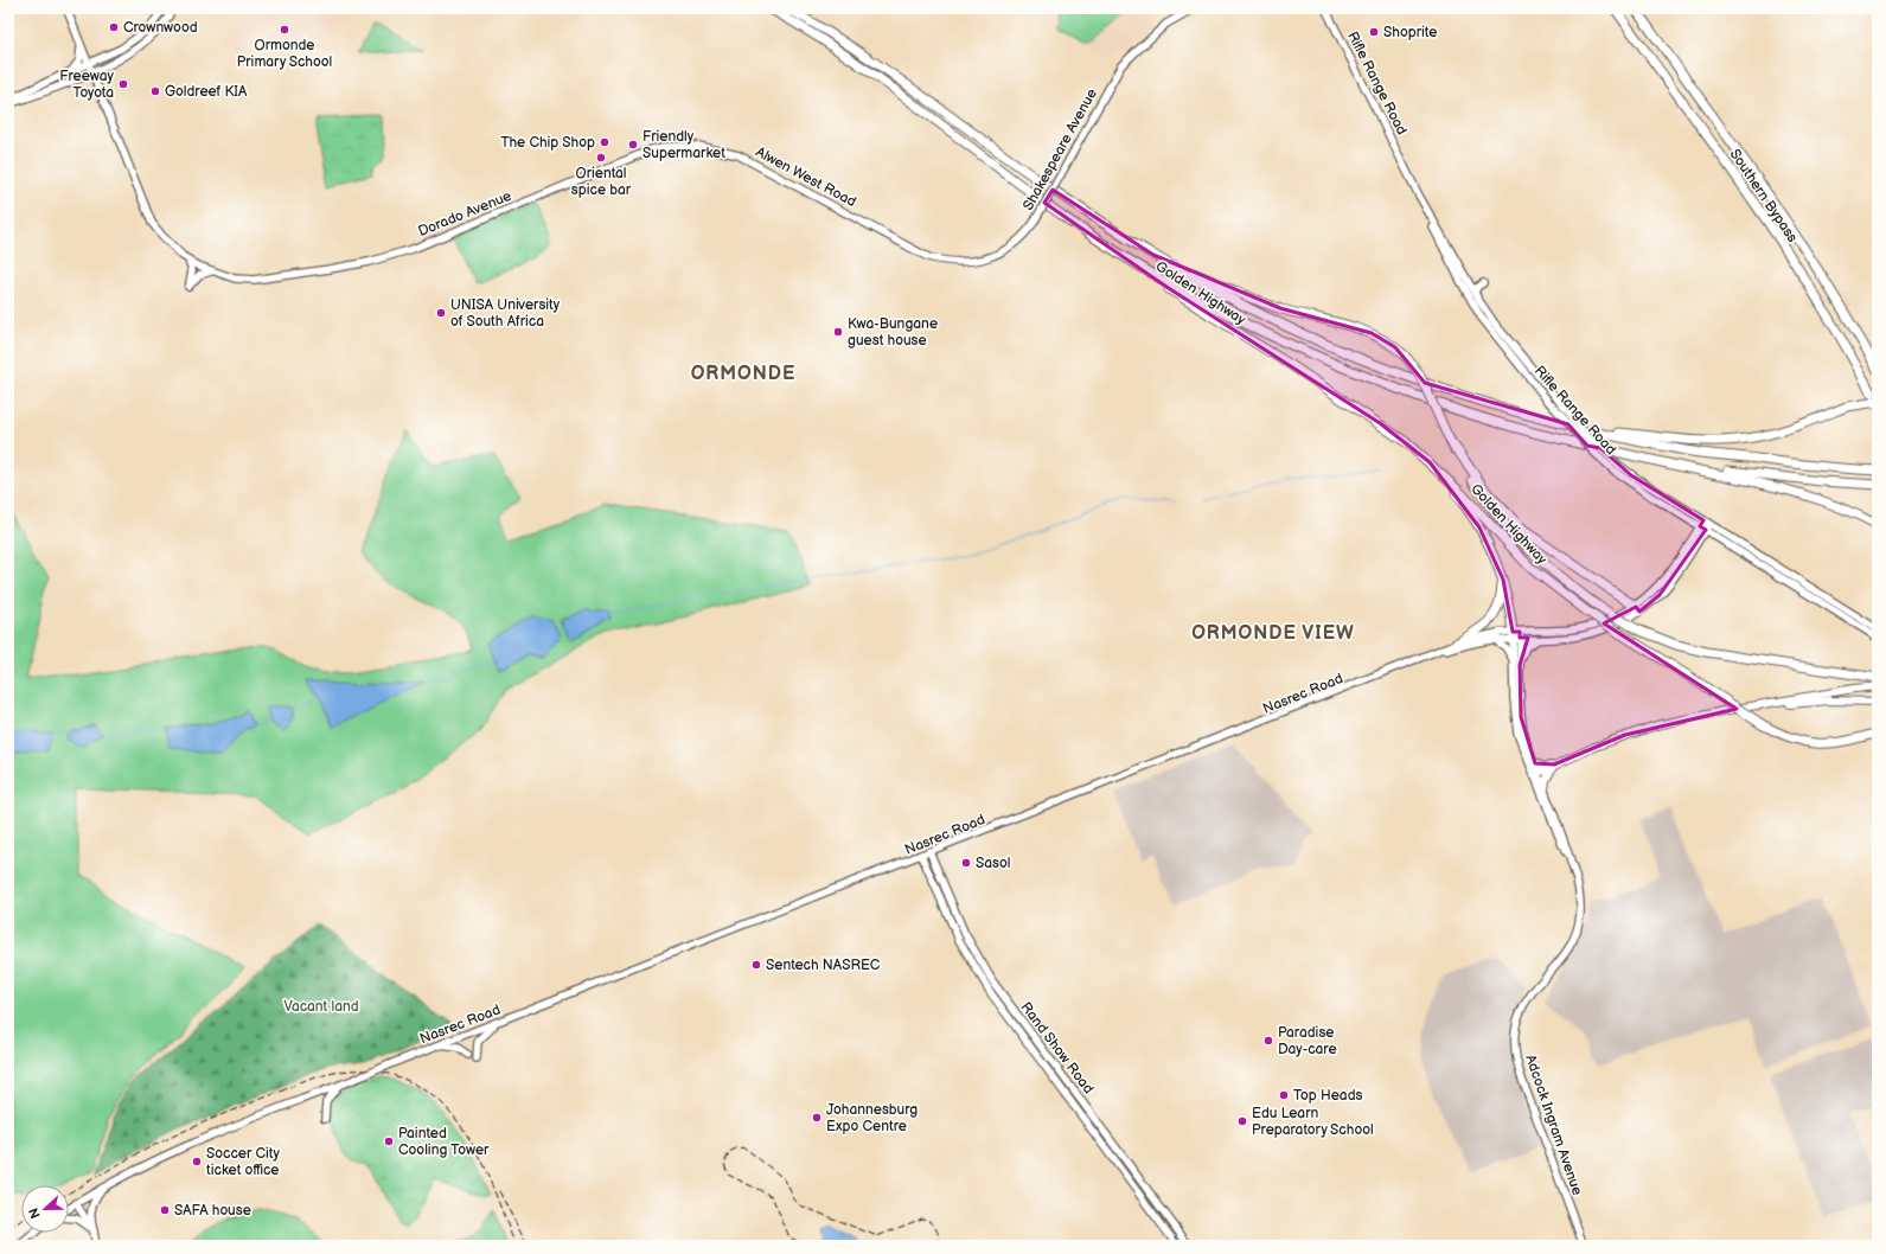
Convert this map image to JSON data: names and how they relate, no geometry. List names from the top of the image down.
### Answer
{
  "streets": {
    "highway": ["Southern Bypass", "Golden Highway"],
    "main road": [
      "Rifle Range Road",
      "Shakespeare Avenue",
      "Alwen West Road",
      "Dorado Avenue",
      "Nasrec Road",
      "Rand Show Road",
      "Adcock Ingram Avenue"
    ]
  },
  "crossings": [
    ["Rifle Range Road", "Nasrec Road"],
    ["Shakespeare Avenue", "Alwen West Road"],
    ["Alwen West Road", "Dorado Avenue"],
    ["Nasrec Road", "Rand Show Road"],
    ["Nasrec Road", "Adcock Ingram Avenue"]
  ],
  "districts": ["ORMONDE", "ORMONDE VIEW"],
  "parks": ["Vacant land"],
  "places": [
    "Crownwood",
    "Ormonde Primary School",
    "Shoprite",
    "Freeway Toyota",
    "Goldreef KIA",
    "The Chip Shop",
    "Friendly Supermarket",
    "Oriental spice bar",
    "UNISA University of South Africa",
    "Kwa-Bungane guest house",
    "Sasol",
    "Sentech NASREC",
    "Paradise Day-care",
    "Top Heads",
    "Johannesburg Expo Centre",
    "Edu Learn Preparatory School",
    "Painted Cooling Tower",
    "Soccer City ticket office",
    "SAFA house"
  ],
  "north": "left"
}
